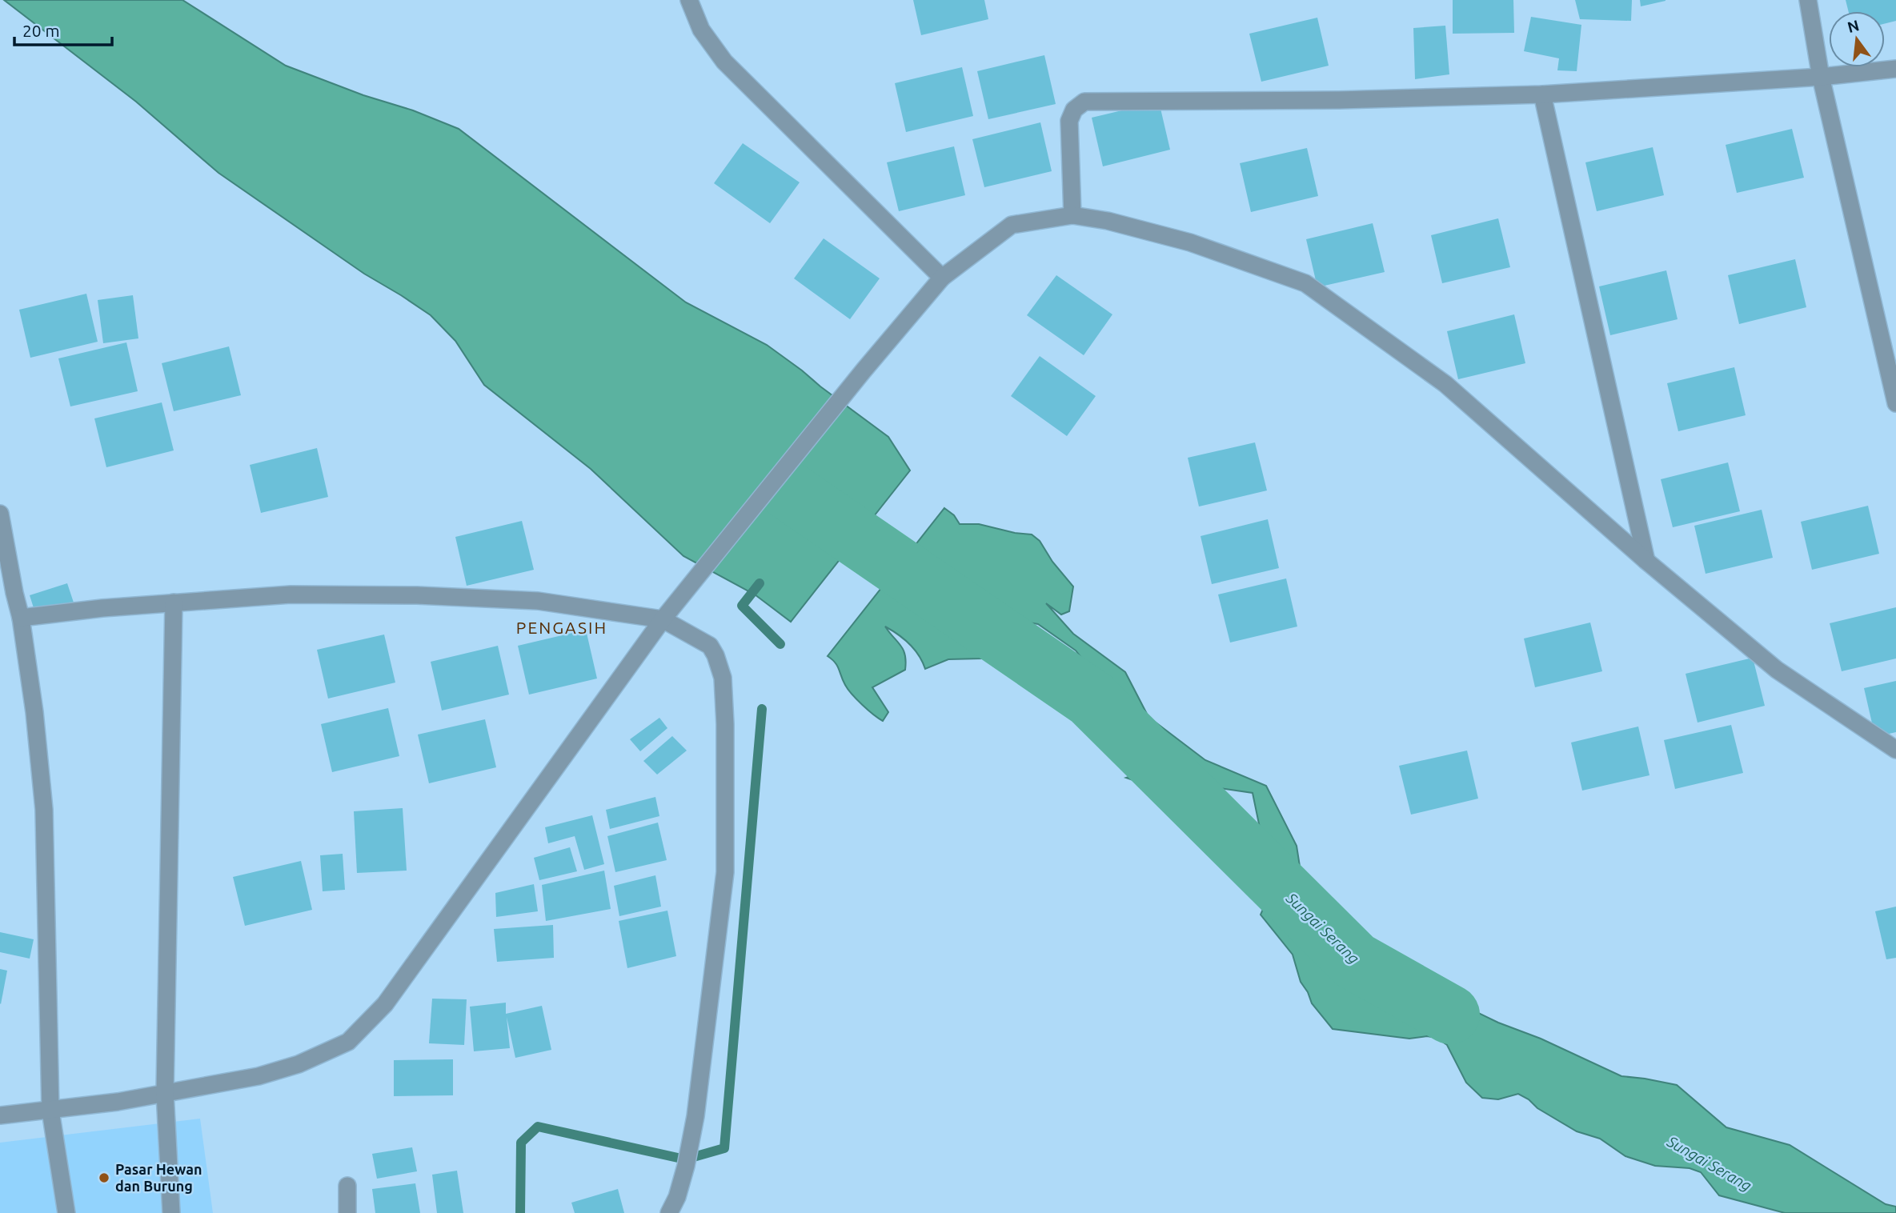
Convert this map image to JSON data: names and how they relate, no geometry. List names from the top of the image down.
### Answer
{
  "districts": ["PENGASIH"],
  "water": ["Sungai Serang"],
  "places": ["Pasar Hewan dan Burung"],
  "scale_bar": "20 m",
  "north": "top"
}
